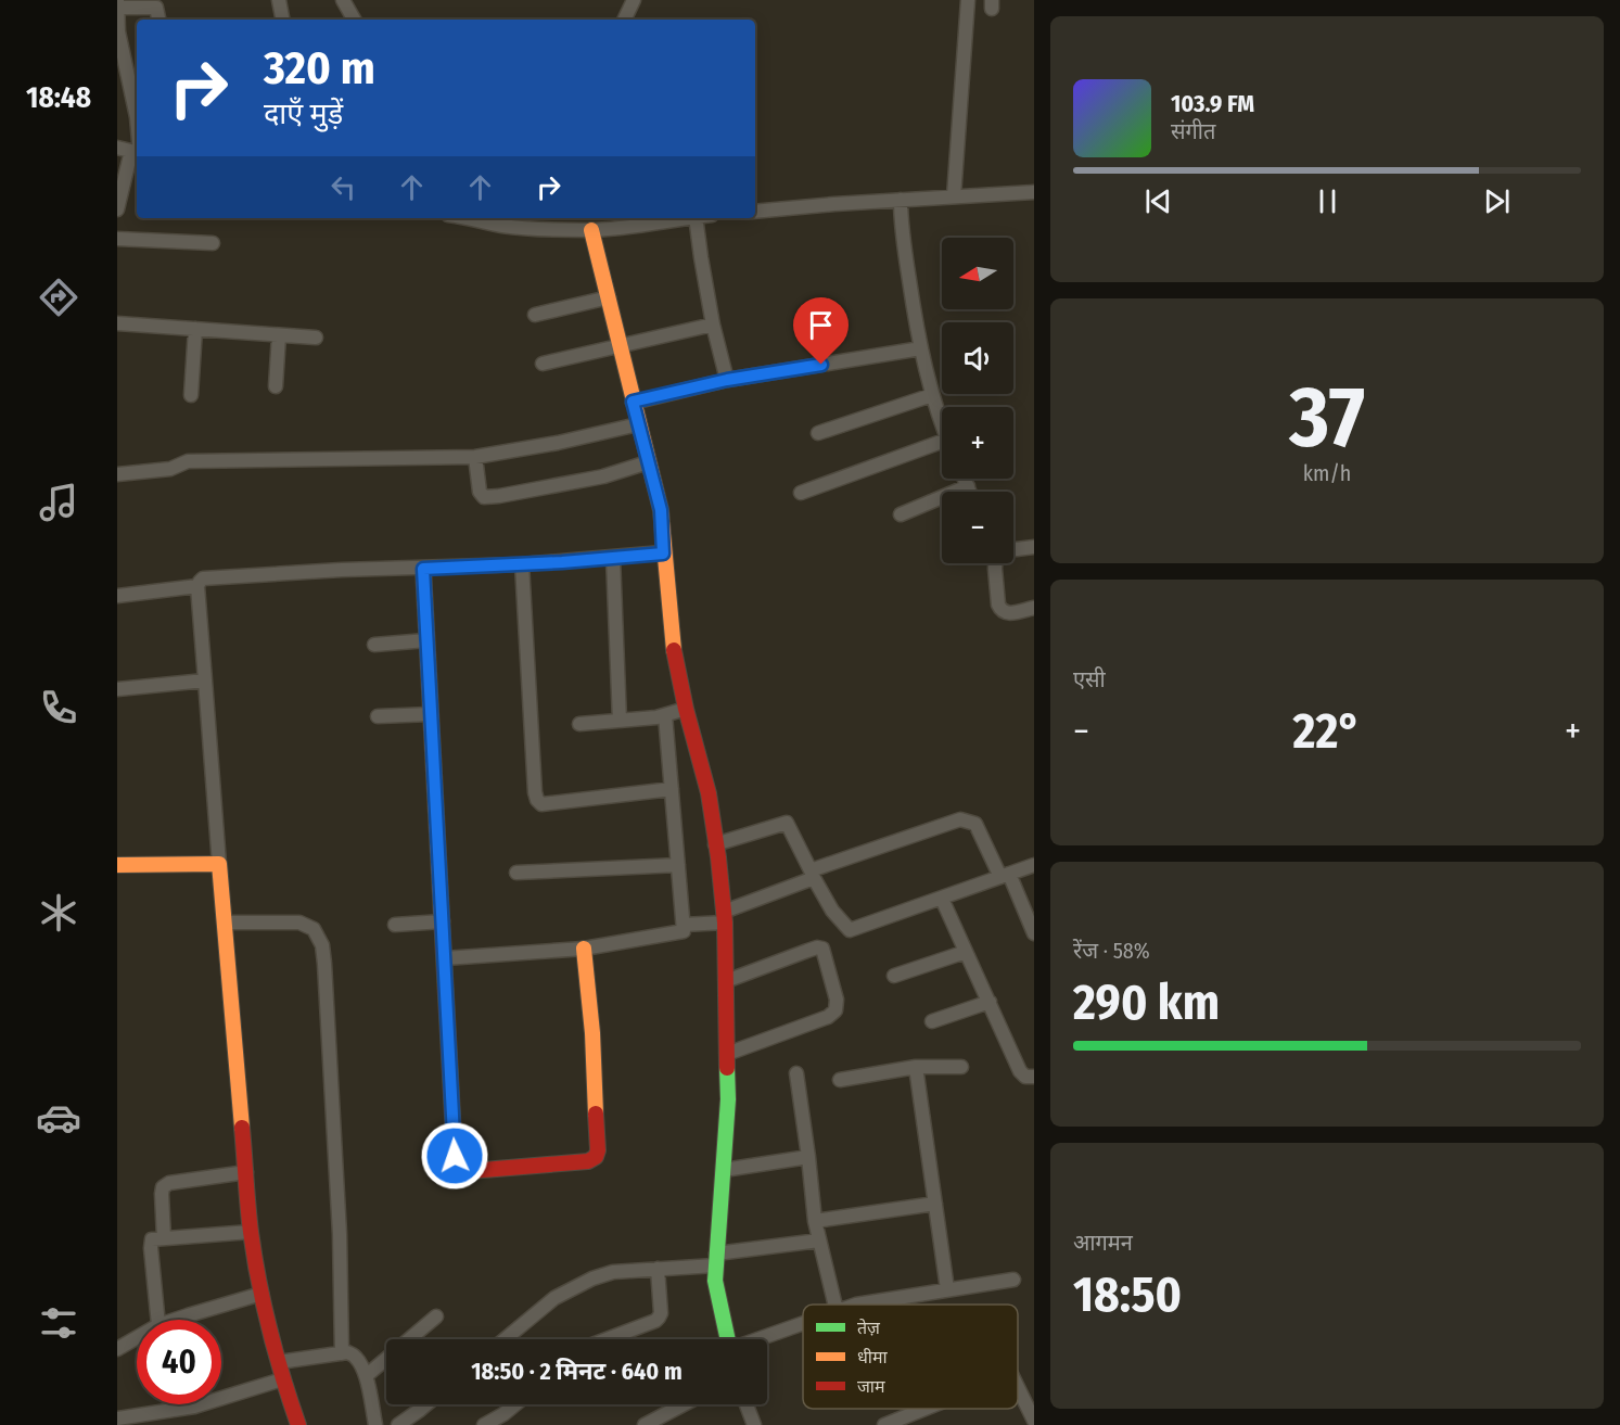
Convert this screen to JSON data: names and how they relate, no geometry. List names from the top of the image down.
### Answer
{
  "legend": ["तेज़", "धीमा", "जाम"],
  "north": "left",
  "page": {
    "tabs": "18:48",
    "turn": ["320 m", "दाएँ मुड़ें"],
    "song": ["103.9 FM", "संगीत"],
    "map_buttons": ["+", "−"],
    "tile": [
      ["37", "km/h"],
      "एसी",
      ["रेंज · 58%", "290 km"],
      ["आगमन", "18:50"]
    ],
    "heat": ["−", "22°", "+"],
    "limit": "40",
    "trip": "18:50 · 2 मिनट · 640 m"
  }
}
